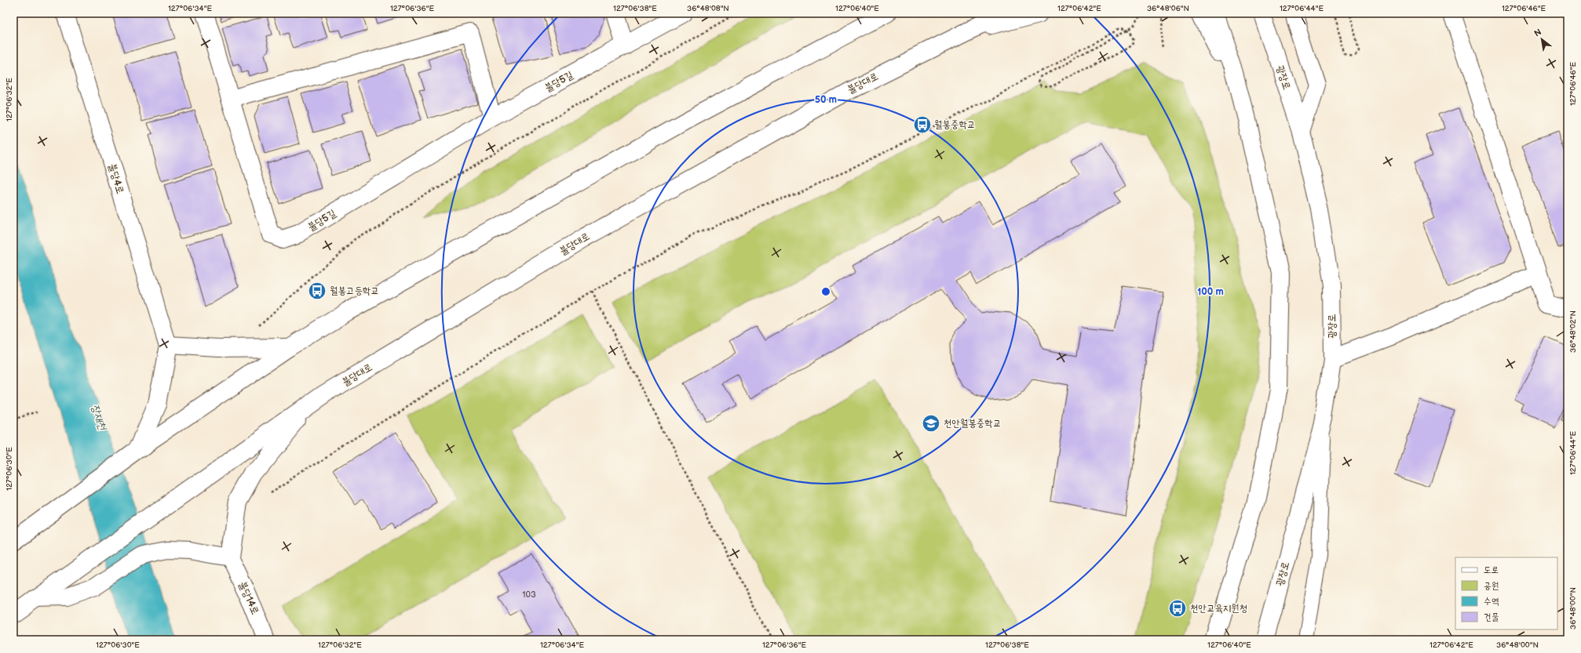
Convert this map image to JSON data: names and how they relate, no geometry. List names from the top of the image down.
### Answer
{
  "streets": {
    "main road": [
      "광장로",
      "불당5길",
      "불당대로",
      "불당4로",
      "불당14로"
    ]
  },
  "water": ["장재천"],
  "places": {
    "bus stop": ["월봉중학교", "월봉고등학교", "천안교육지원청"],
    "school or university": ["천안월봉중학교"]
  },
  "house_numbers": ["103"],
  "legend": [
    "도로",
    "공원",
    "수역",
    "건물"
  ],
  "north": "top left",
  "coordinates": [
    "127°06'34\"E",
    "127°06'36\"E",
    "127°06'38\"E",
    "36°48'08\"N",
    "127°06'40\"E",
    "127°06'42\"E",
    "36°48'06\"N",
    "127°06'44\"E",
    "127°06'46\"E",
    "127°06'32\"E",
    "36°48'02\"N",
    "127°06'30\"E",
    "36°48'00\"N"
  ],
  "rings": ["50 m", "100 m"]
}
